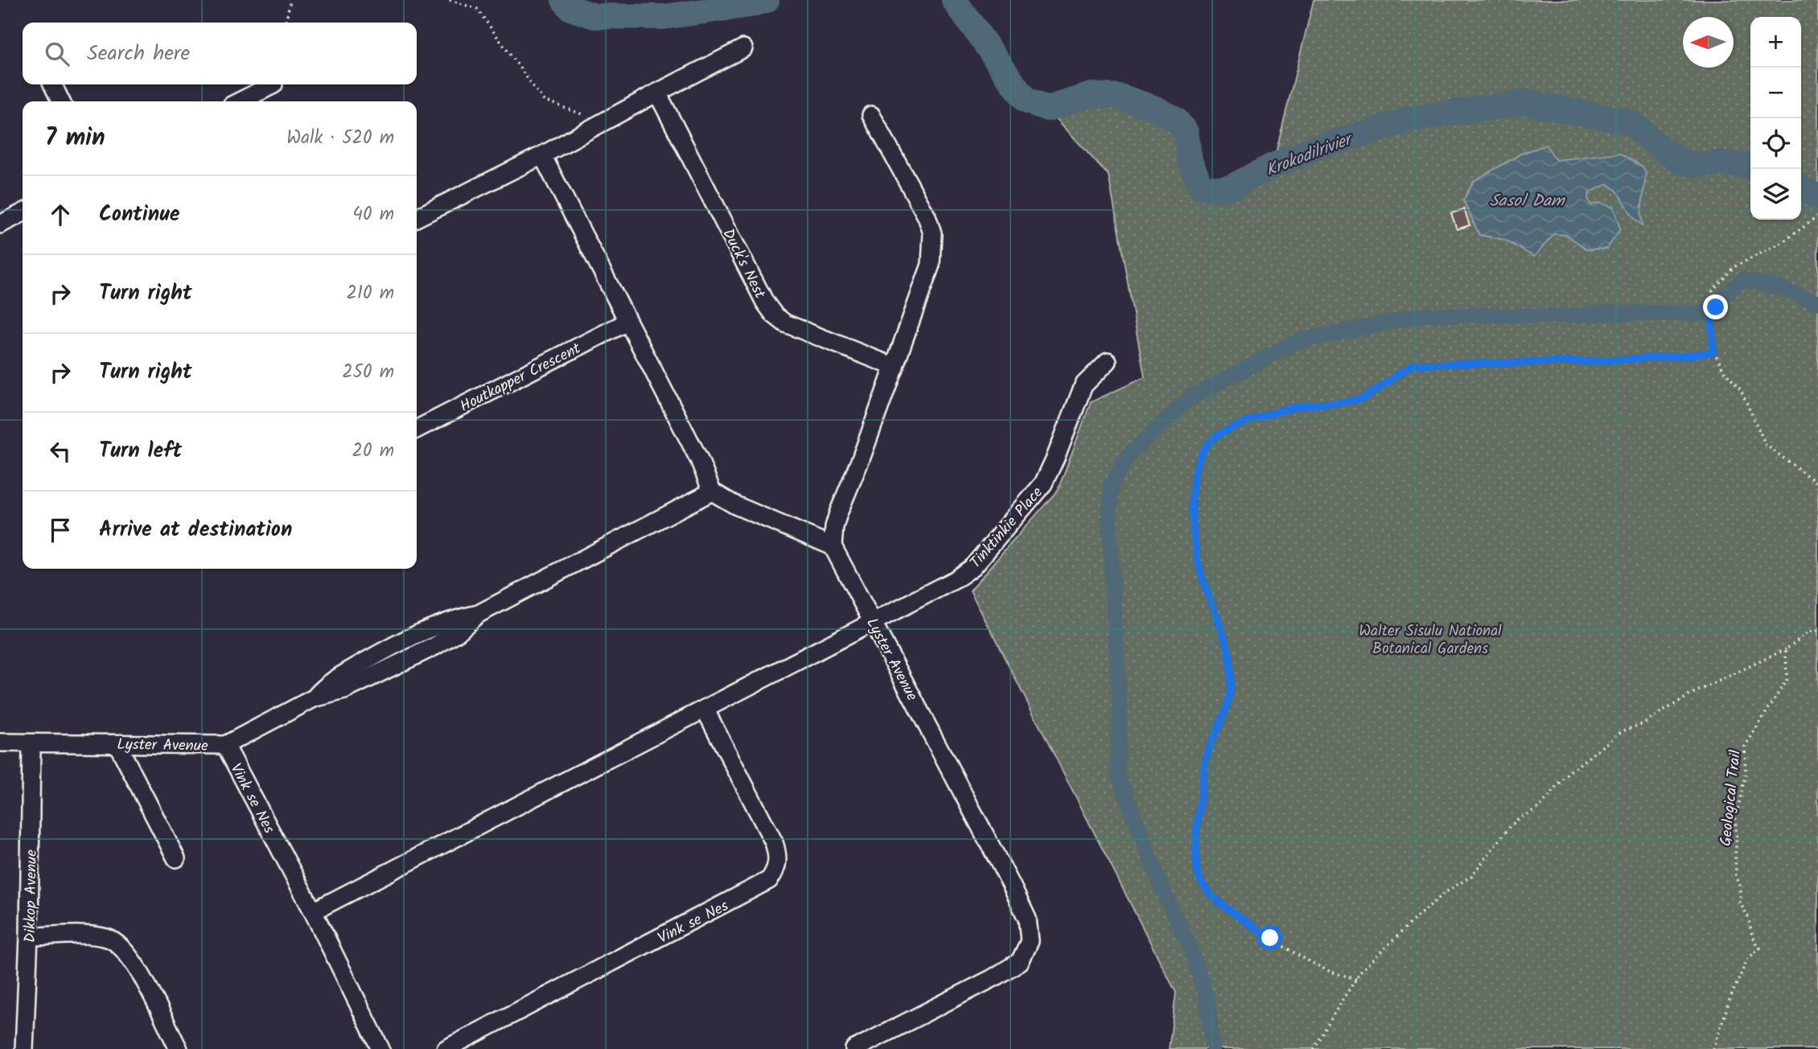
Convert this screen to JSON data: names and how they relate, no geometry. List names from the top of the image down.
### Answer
{
  "streets": {
    "street": [
      "Duck's Nest",
      "Houtkapper Crescent",
      "Tinktinkie Place",
      "Lyster Avenue",
      "Vink se Nes",
      "Dikkop Avenue"
    ],
    "path": ["Geological Trail"]
  },
  "crossings": [
    ["Tinktinkie Place", "Lyster Avenue"],
    ["Lyster Avenue", "Vink se Nes"],
    ["Lyster Avenue", "Dikkop Avenue"]
  ],
  "water": ["Krokodilrivier", "Sasol Dam"],
  "parks": ["Walter Sisulu National Botanical Gardens"],
  "north": "left",
  "page": {
    "map_buttons": ["+", "−"],
    "search": "Search here",
    "heading": ["7 min", "Walk · 520 m"],
    "list": [
      ["Continue", "40 m"],
      ["Turn right", "210 m"],
      ["Turn right", "250 m"],
      ["Turn left", "20 m"],
      "Arrive at destination"
    ]
  }
}
